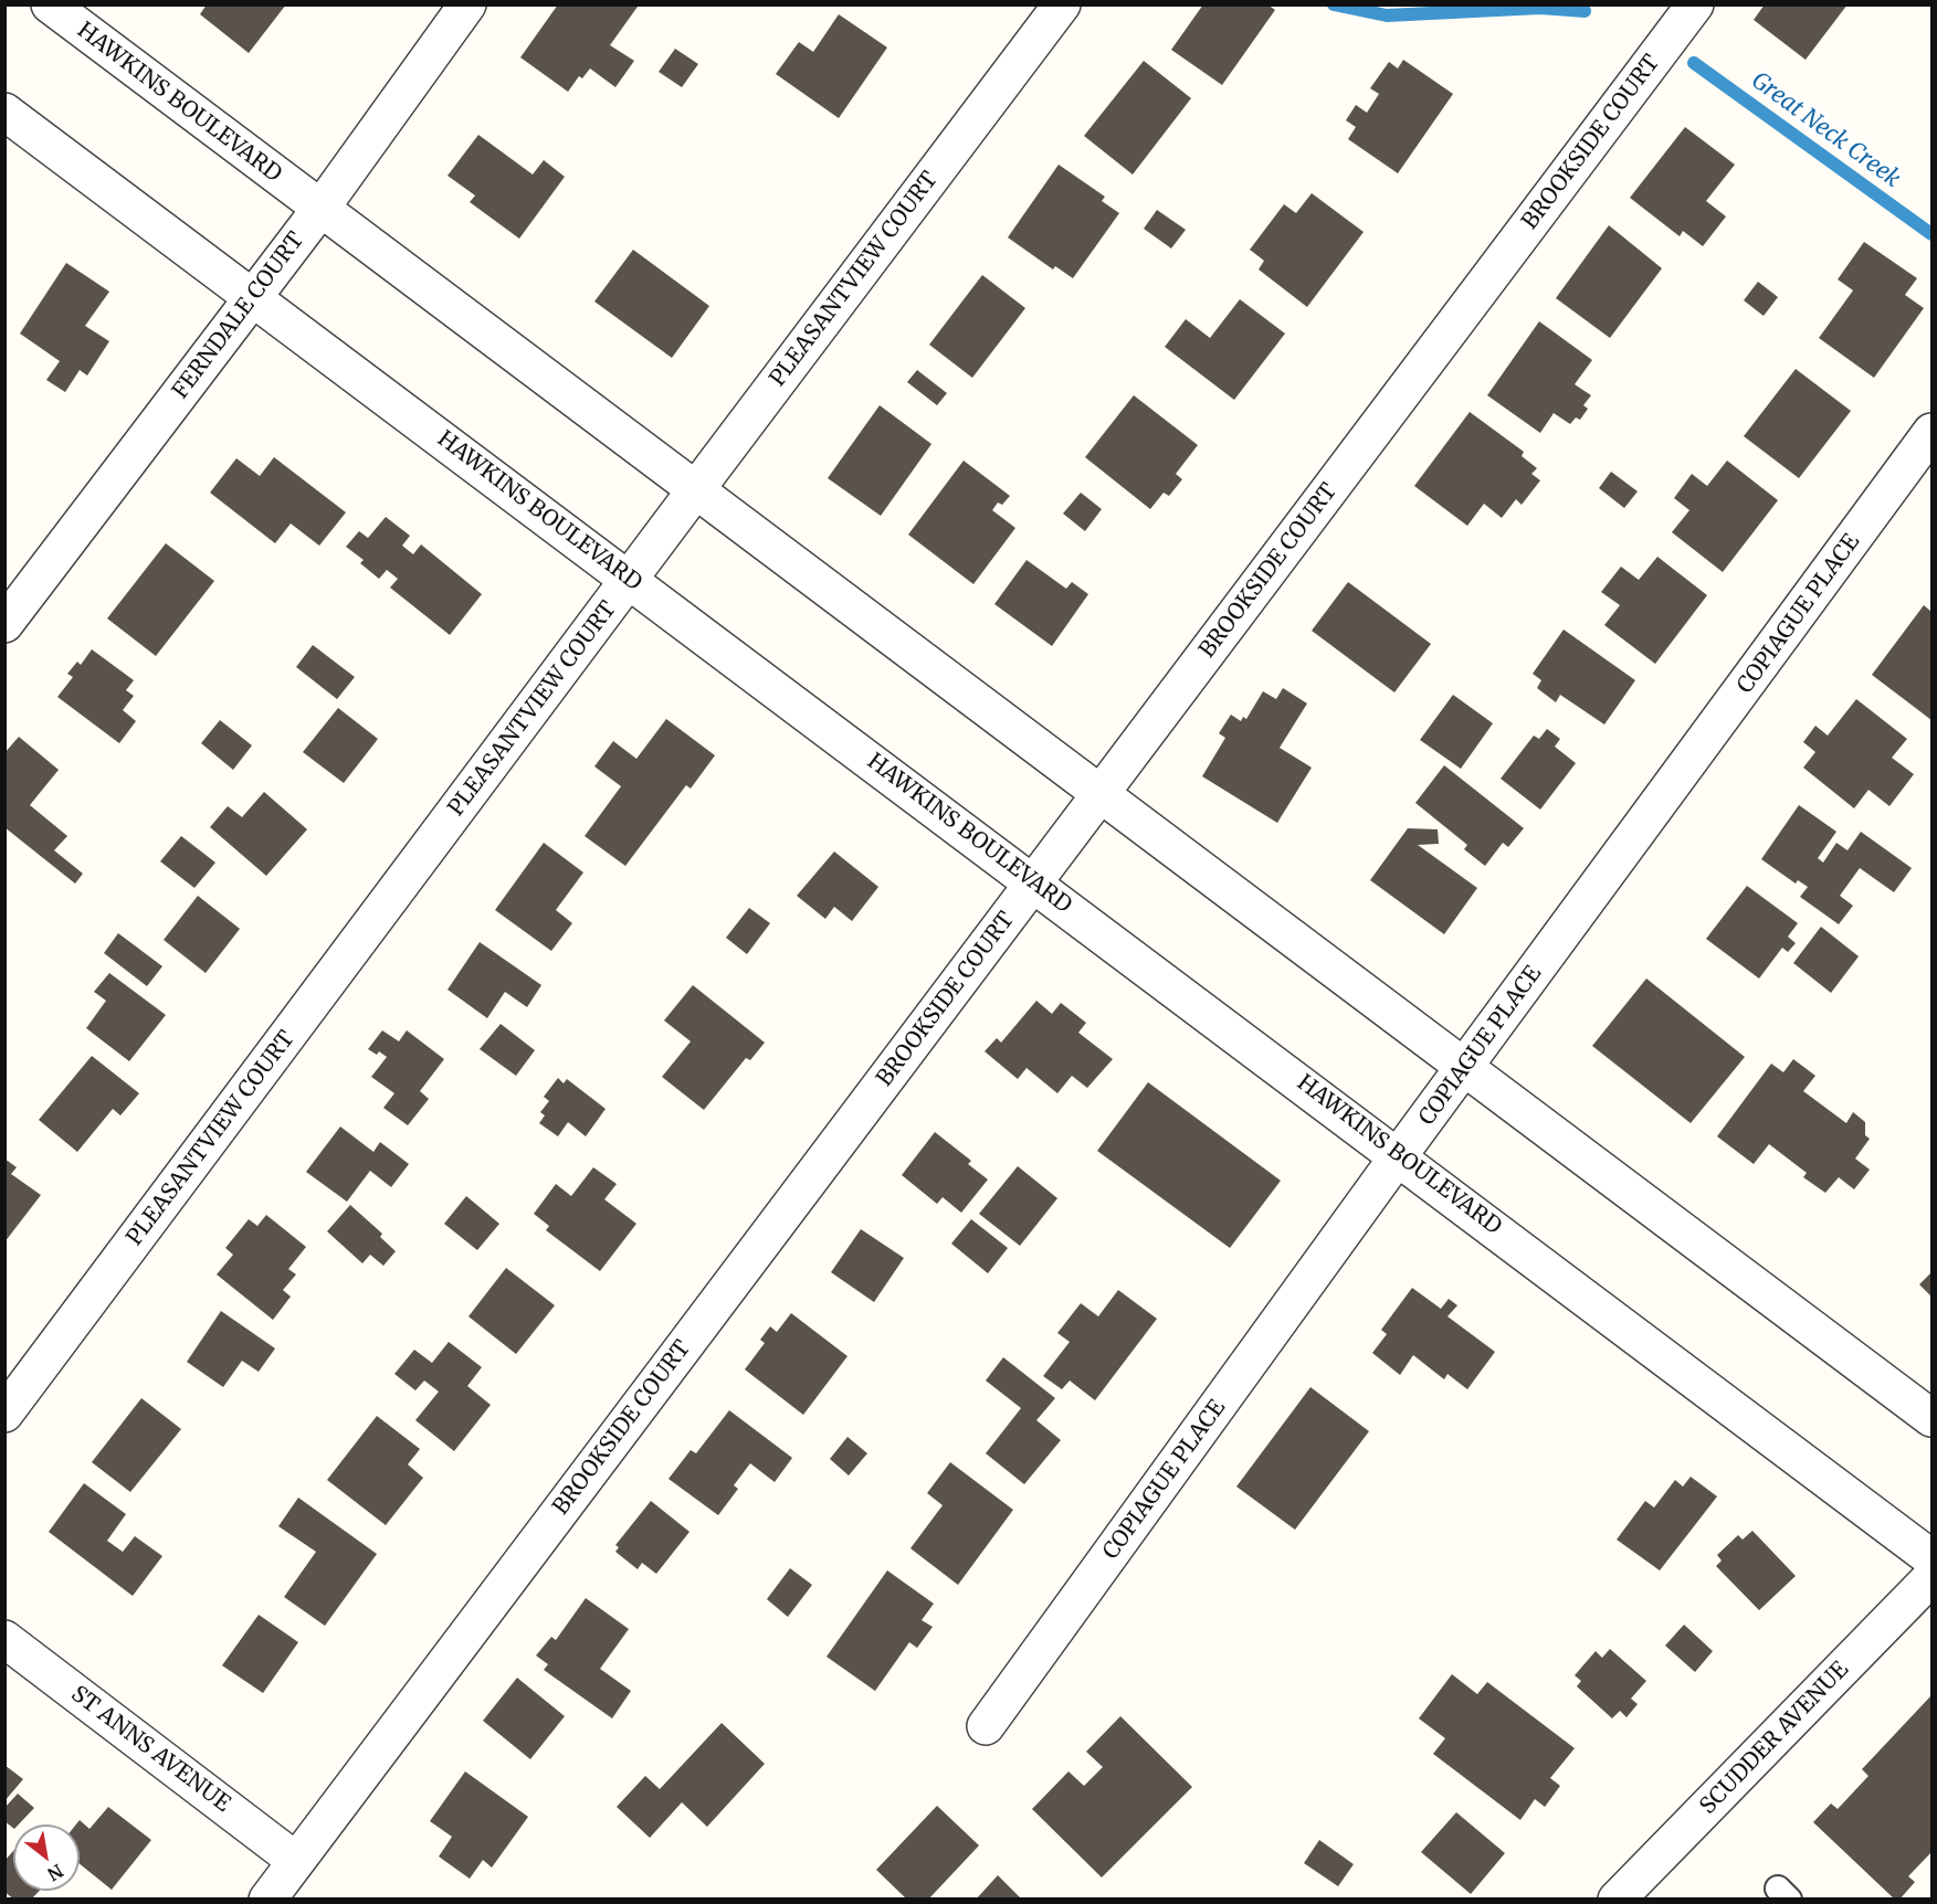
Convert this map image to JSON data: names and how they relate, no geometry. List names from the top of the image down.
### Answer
{
  "streets": {
    "street": [
      "HAWKINS BOULEVARD",
      "BROOKSIDE COURT",
      "PLEASANTVIEW COURT",
      "FERNDALE COURT",
      "COPIAGUE PLACE",
      "SCUDDER AVENUE",
      "ST ANNS AVENUE"
    ]
  },
  "crossings": [
    ["HAWKINS BOULEVARD", "BROOKSIDE COURT"],
    ["HAWKINS BOULEVARD", "PLEASANTVIEW COURT"],
    ["HAWKINS BOULEVARD", "FERNDALE COURT"],
    ["HAWKINS BOULEVARD", "COPIAGUE PLACE"],
    ["BROOKSIDE COURT", "ST ANNS AVENUE"]
  ],
  "water": ["Great Neck Creek"],
  "north": "bottom right"
}
